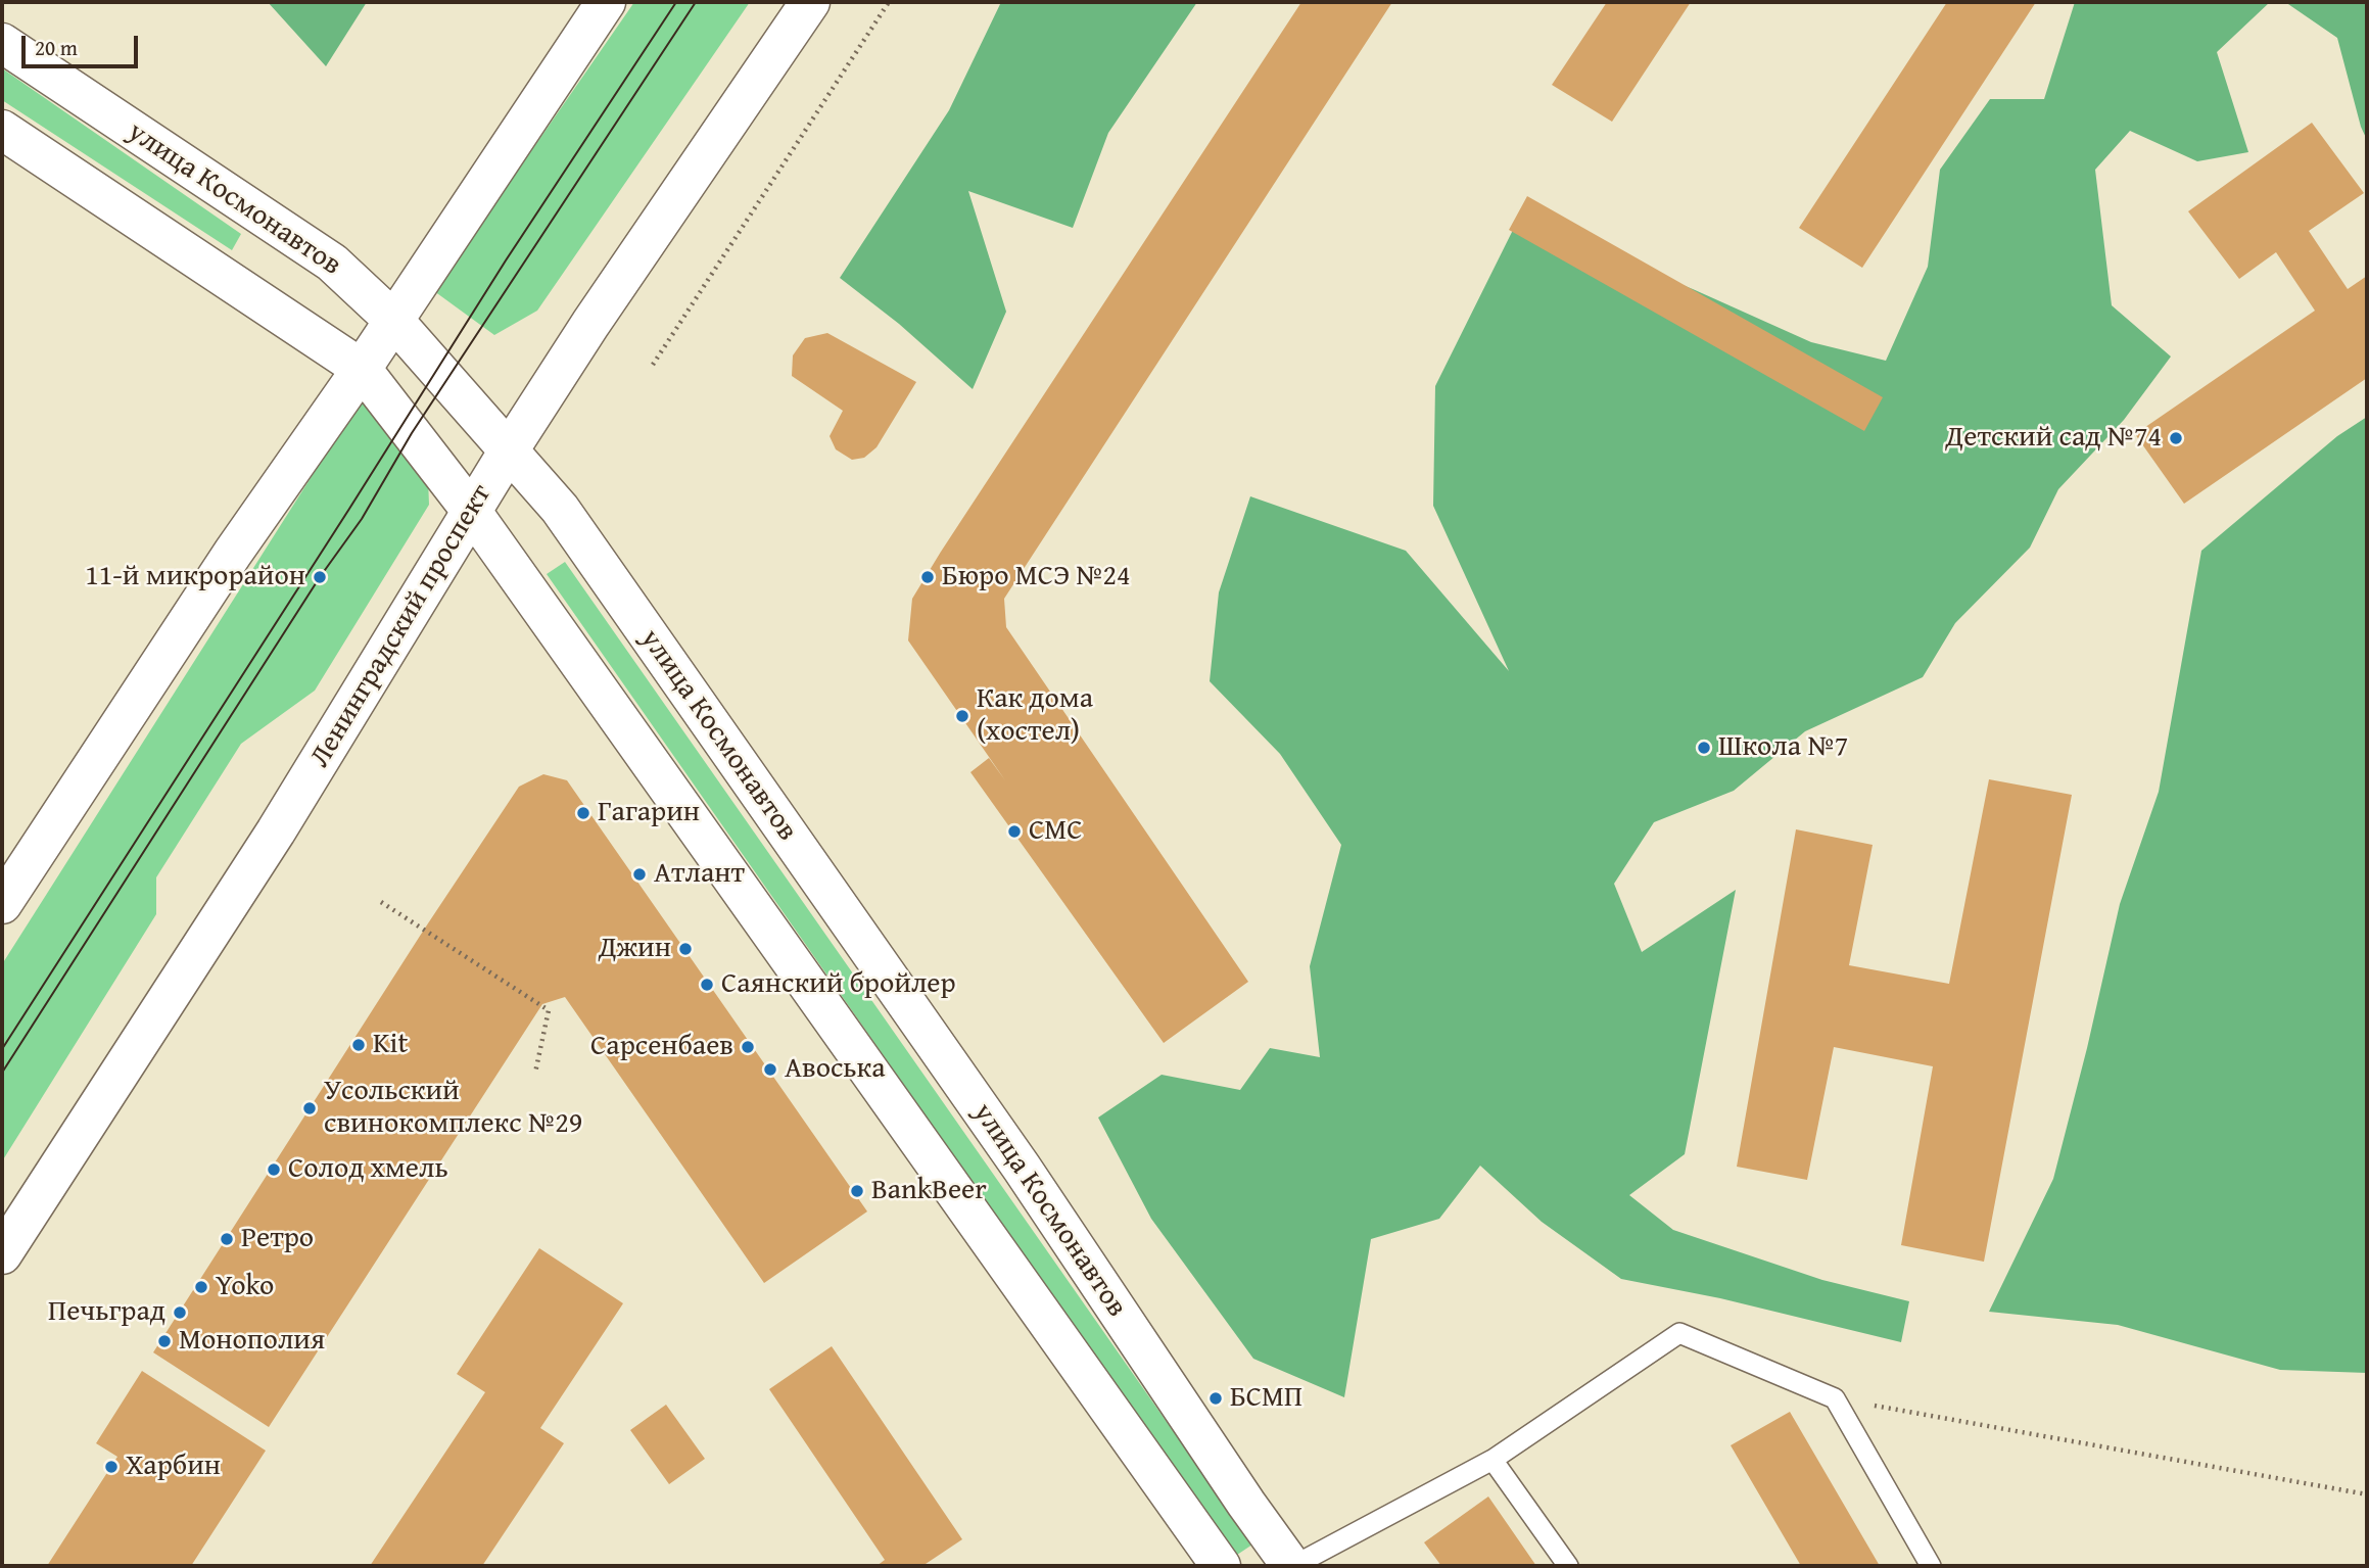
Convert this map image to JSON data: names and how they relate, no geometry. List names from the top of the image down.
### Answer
{
  "streets": {
    "street": ["улица Космонавтов", "Ленинградский проспект"]
  },
  "crossings": [
    ["улица Космонавтов", "Ленинградский проспект"]
  ],
  "places": [
    "Детский сад №74",
    "11-й микрорайон",
    "Бюро МСЭ №24",
    "Как дома (хостел)",
    "Школа №7",
    "Гагарин",
    "СМС",
    "Атлант",
    "Джин",
    "Саянский бройлер",
    "Kit",
    "Сарсенбаев",
    "Авоська",
    "Усольский свинокомплекс №29",
    "Солод хмель",
    "BankBeer",
    "Ретро",
    "Yoko",
    "Печьград",
    "Монополия",
    "БСМП",
    "Харбин"
  ],
  "scale_bar": "20 m"
}
